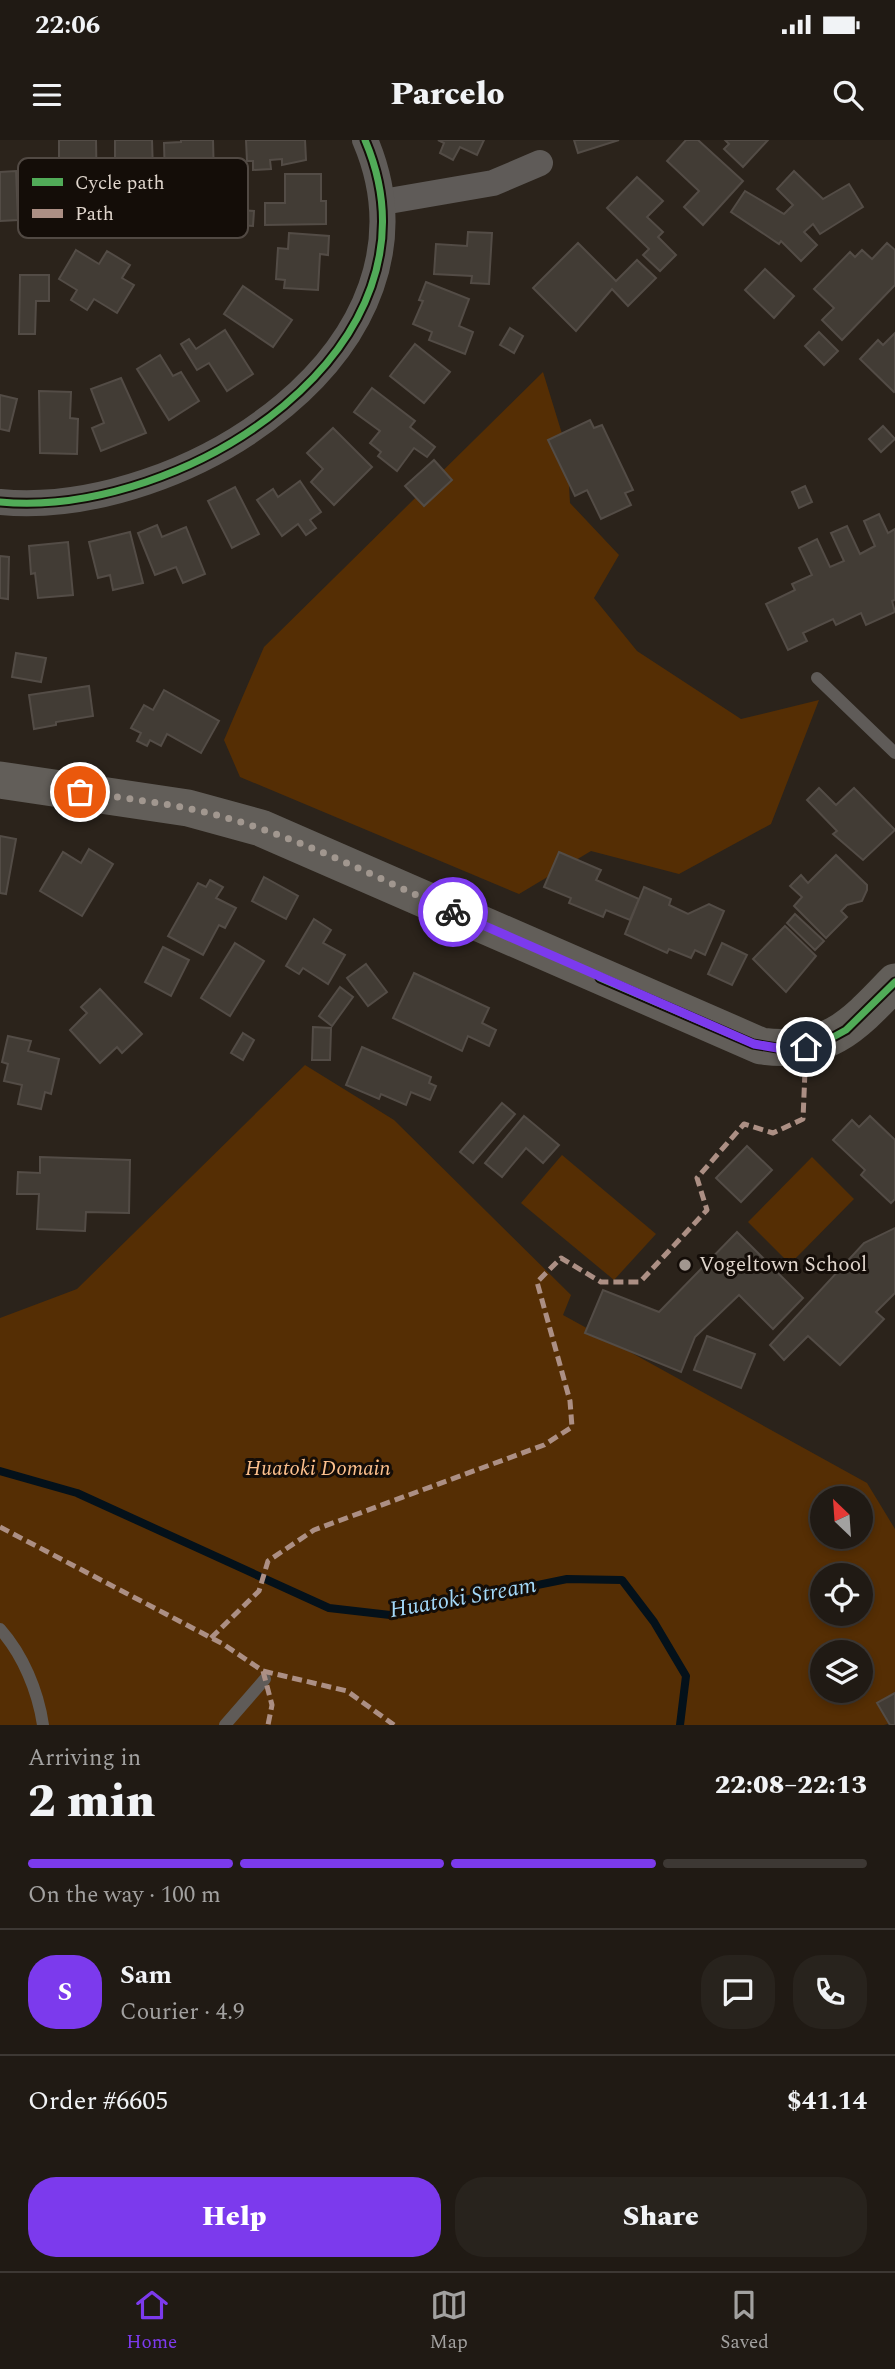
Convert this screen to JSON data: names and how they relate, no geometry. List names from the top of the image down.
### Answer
{
  "water": ["Huatoki Stream"],
  "parks": ["Huatoki Domain"],
  "places": ["Vogeltown School"],
  "legend": ["Cycle path", "Path"],
  "north": "top left",
  "page": {
    "status": "22:06",
    "header": "Parcelo",
    "heading": ["2 min", "Arriving in", "22:08–22:13"],
    "panel": [
      "Sam",
      "Courier · 4.9",
      "Order #6605",
      "$41.14"
    ],
    "bar": "On the way · 100 m",
    "round": "S",
    "buttons": ["Help", "Share"],
    "tabs": ["Home", "Map", "Saved"]
  }
}
